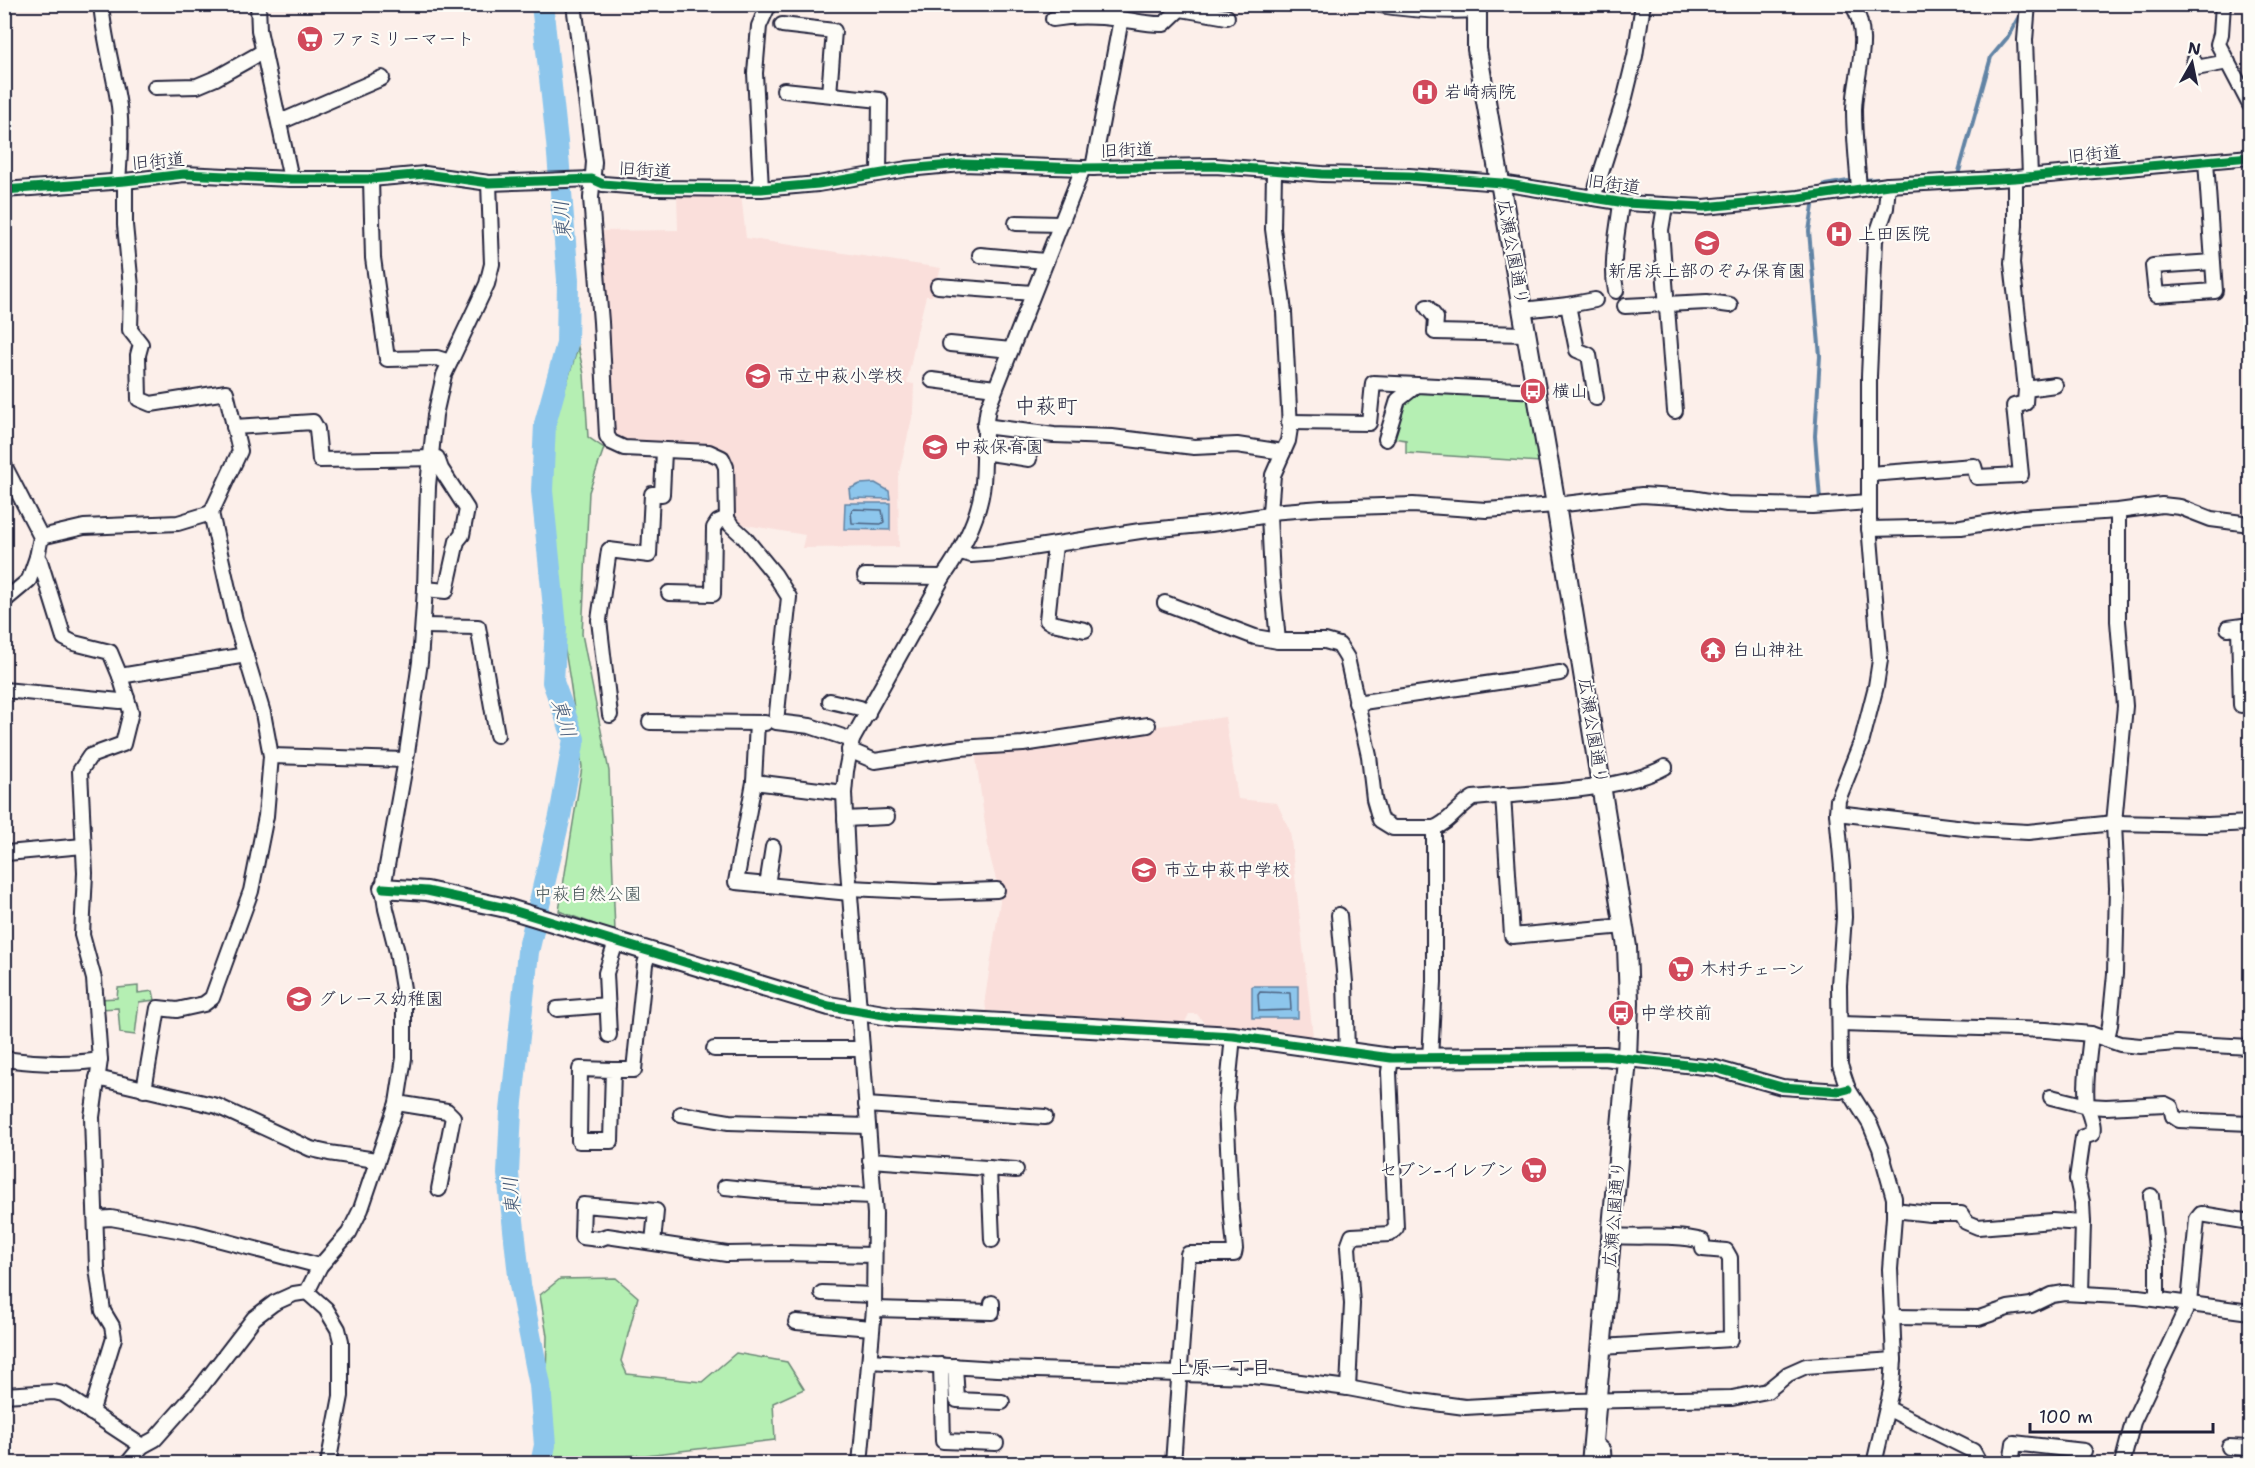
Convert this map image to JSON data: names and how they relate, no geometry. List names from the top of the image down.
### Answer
{
  "streets": {
    "street": ["旧街道", "広瀬公園通り"]
  },
  "crossings": [
    ["旧街道", "広瀬公園通り"]
  ],
  "districts": ["中萩町", "上原一丁目"],
  "water": ["東川"],
  "parks": ["中萩自然公園"],
  "places": {
    "supermarket": ["ファミリーマート", "木村チェーン", "セブン-イレブン"],
    "hospital": ["岩崎病院", "上田医院"],
    "school or university": [
      "新居浜上部のぞみ保育園",
      "市立中萩小学校",
      "中萩保育園",
      "市立中萩中学校",
      "グレース幼稚園"
    ],
    "bus stop": ["横山", "中学校前"],
    "temple": ["白山神社"]
  },
  "scale_bar": "100 m",
  "north": "top"
}
